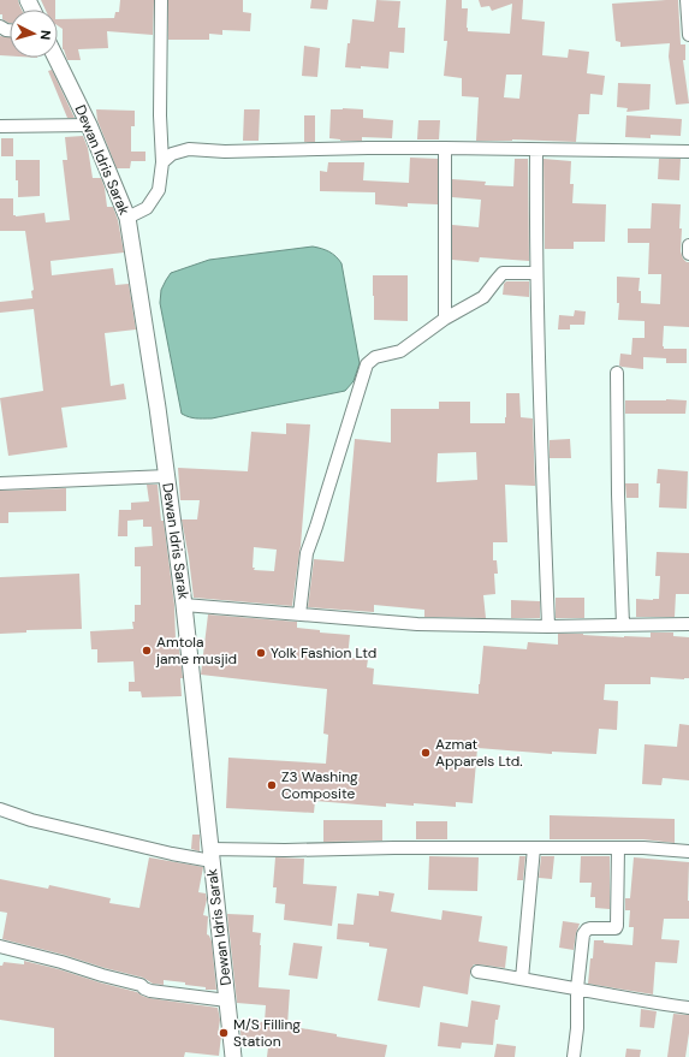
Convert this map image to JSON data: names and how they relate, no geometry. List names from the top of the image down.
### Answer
{
  "streets": {
    "main road": ["Dewan Idris Sarak"]
  },
  "places": [
    "Amtola jame musjid",
    "Yolk Fashion Ltd",
    "Azmat Apparels Ltd.",
    "Z3 Washing Composite",
    "M/S Filling Station"
  ],
  "north": "right"
}
